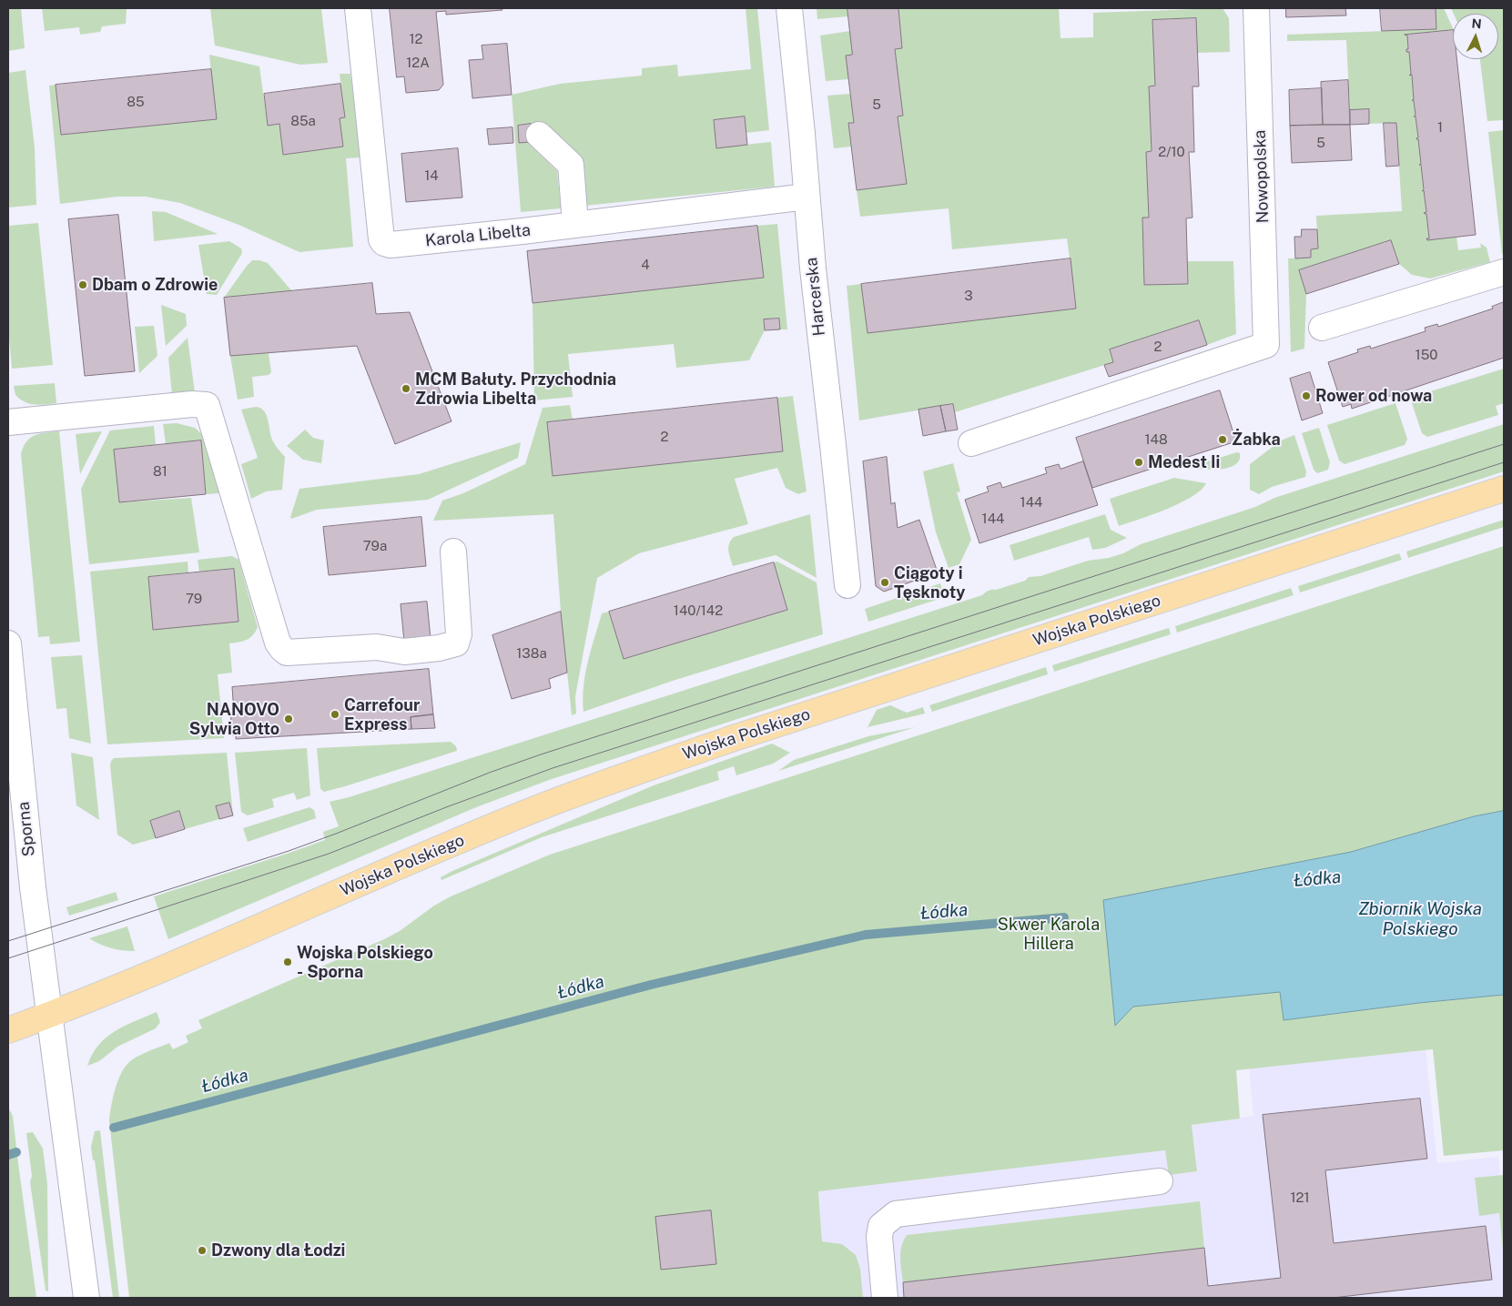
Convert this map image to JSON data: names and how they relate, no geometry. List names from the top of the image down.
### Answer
{
  "streets": {
    "main road": ["Wojska Polskiego"],
    "street": [
      "Nowopolska",
      "Karola Libelta",
      "Harcerska",
      "Sporna"
    ]
  },
  "crossings": [
    ["Karola Libelta", "Harcerska"],
    ["Wojska Polskiego", "Sporna"]
  ],
  "water": ["Łódka", "Zbiornik Wojska Polskiego"],
  "parks": ["Skwer Karola Hillera"],
  "places": [
    "Dbam o Zdrowie",
    "MCM Bałuty. Przychodnia Zdrowia Libelta",
    "Rower od nowa",
    "Żabka",
    "Medest Ii",
    "Ciągoty i Tęsknoty",
    "Carrefour Express",
    "NANOVO Sylwia Otto",
    "Wojska Polskiego - Sporna",
    "Dzwony dla Łodzi"
  ],
  "house_numbers": [
    "12",
    "12A",
    "85",
    "5",
    "85a",
    "1",
    "5",
    "2/10",
    "14",
    "4",
    "3",
    "2",
    "150",
    "2",
    "148",
    "81",
    "144",
    "144",
    "79a",
    "79",
    "140/142",
    "138a",
    "121"
  ],
  "north": "top"
}
